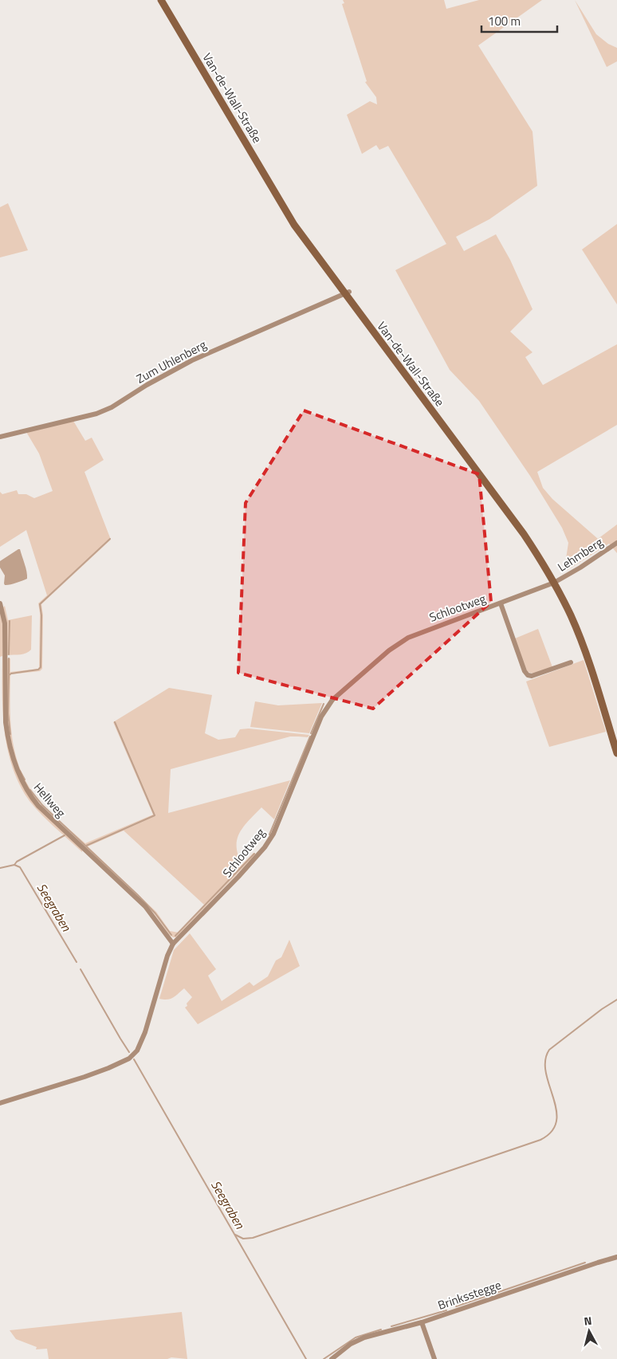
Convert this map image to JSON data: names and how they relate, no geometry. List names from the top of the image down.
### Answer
{
  "streets": {
    "main road": ["Van-de-Wall-Straße"],
    "street": [
      "Zum Uhlenberg",
      "Lehmberg",
      "Schlootweg",
      "Hellweg",
      "Brinksstegge"
    ]
  },
  "crossings": [
    ["Van-de-Wall-Straße", "Zum Uhlenberg"],
    ["Van-de-Wall-Straße", "Lehmberg"],
    ["Van-de-Wall-Straße", "Schlootweg"],
    ["Lehmberg", "Schlootweg"],
    ["Schlootweg", "Hellweg"]
  ],
  "water": ["Seegraben"],
  "scale_bar": "100 m",
  "north": "top"
}
